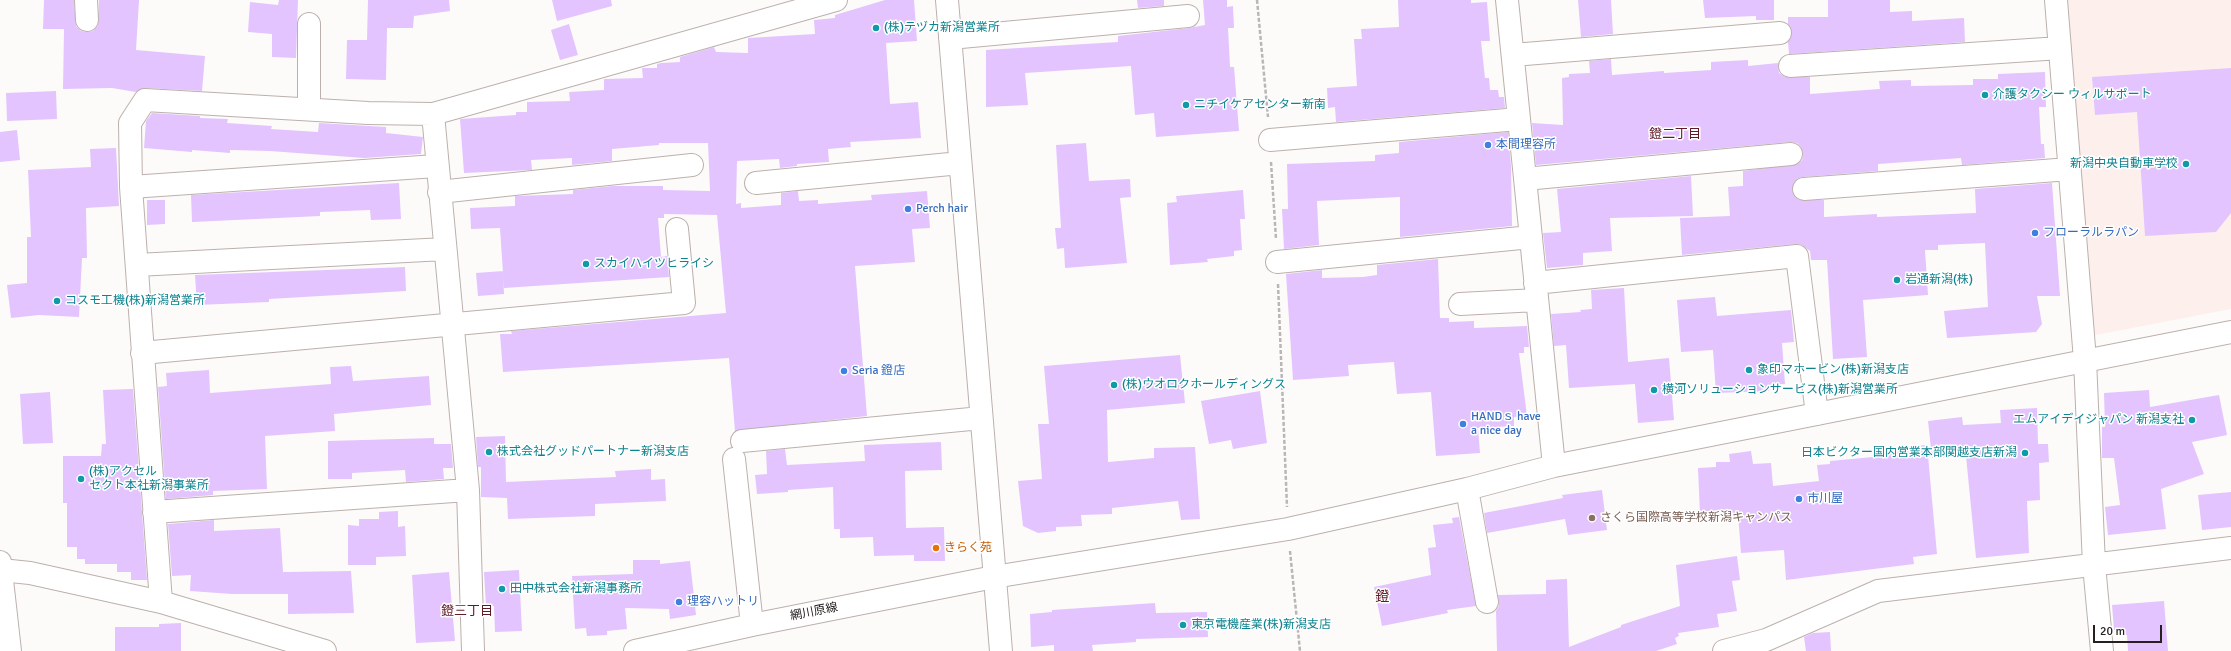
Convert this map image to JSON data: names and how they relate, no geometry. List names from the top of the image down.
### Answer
{
  "streets": {
    "main road": ["網川原線"]
  },
  "districts": ["鐙二丁目", "鐙", "鐙三丁目"],
  "places": [
    "(株)テヅカ新潟営業所",
    "介護タクシー ウィルサポート",
    "ニチイケアセンター新南",
    "本間理容所",
    "新潟中央自動車学校",
    "Perch hair",
    "フローラルラパン",
    "スカイハイツヒライシ",
    "岩通新潟(株)",
    "コスモ工機(株)新潟営業所",
    "象印マホービン(株)新潟支店",
    "Seria 鐙店",
    "(株)ウオロクホールディングス",
    "横河ソリューションサービス(株)新潟営業所",
    "エムアイデイジャパン 新潟支社",
    "HANDｓ have a nice day",
    "株式会社グッドパートナー新潟支店",
    "日本ビクター国内営業本部関越支店新潟",
    "(株)アクセル セクト本社新潟事業所",
    "市川屋",
    "さくら国際高等学校新潟キャンパス",
    "きらく苑",
    "田中株式会社新潟事務所",
    "理容ハットリ",
    "東京電機産業(株)新潟支店"
  ],
  "scale_bar": "20 m"
}
